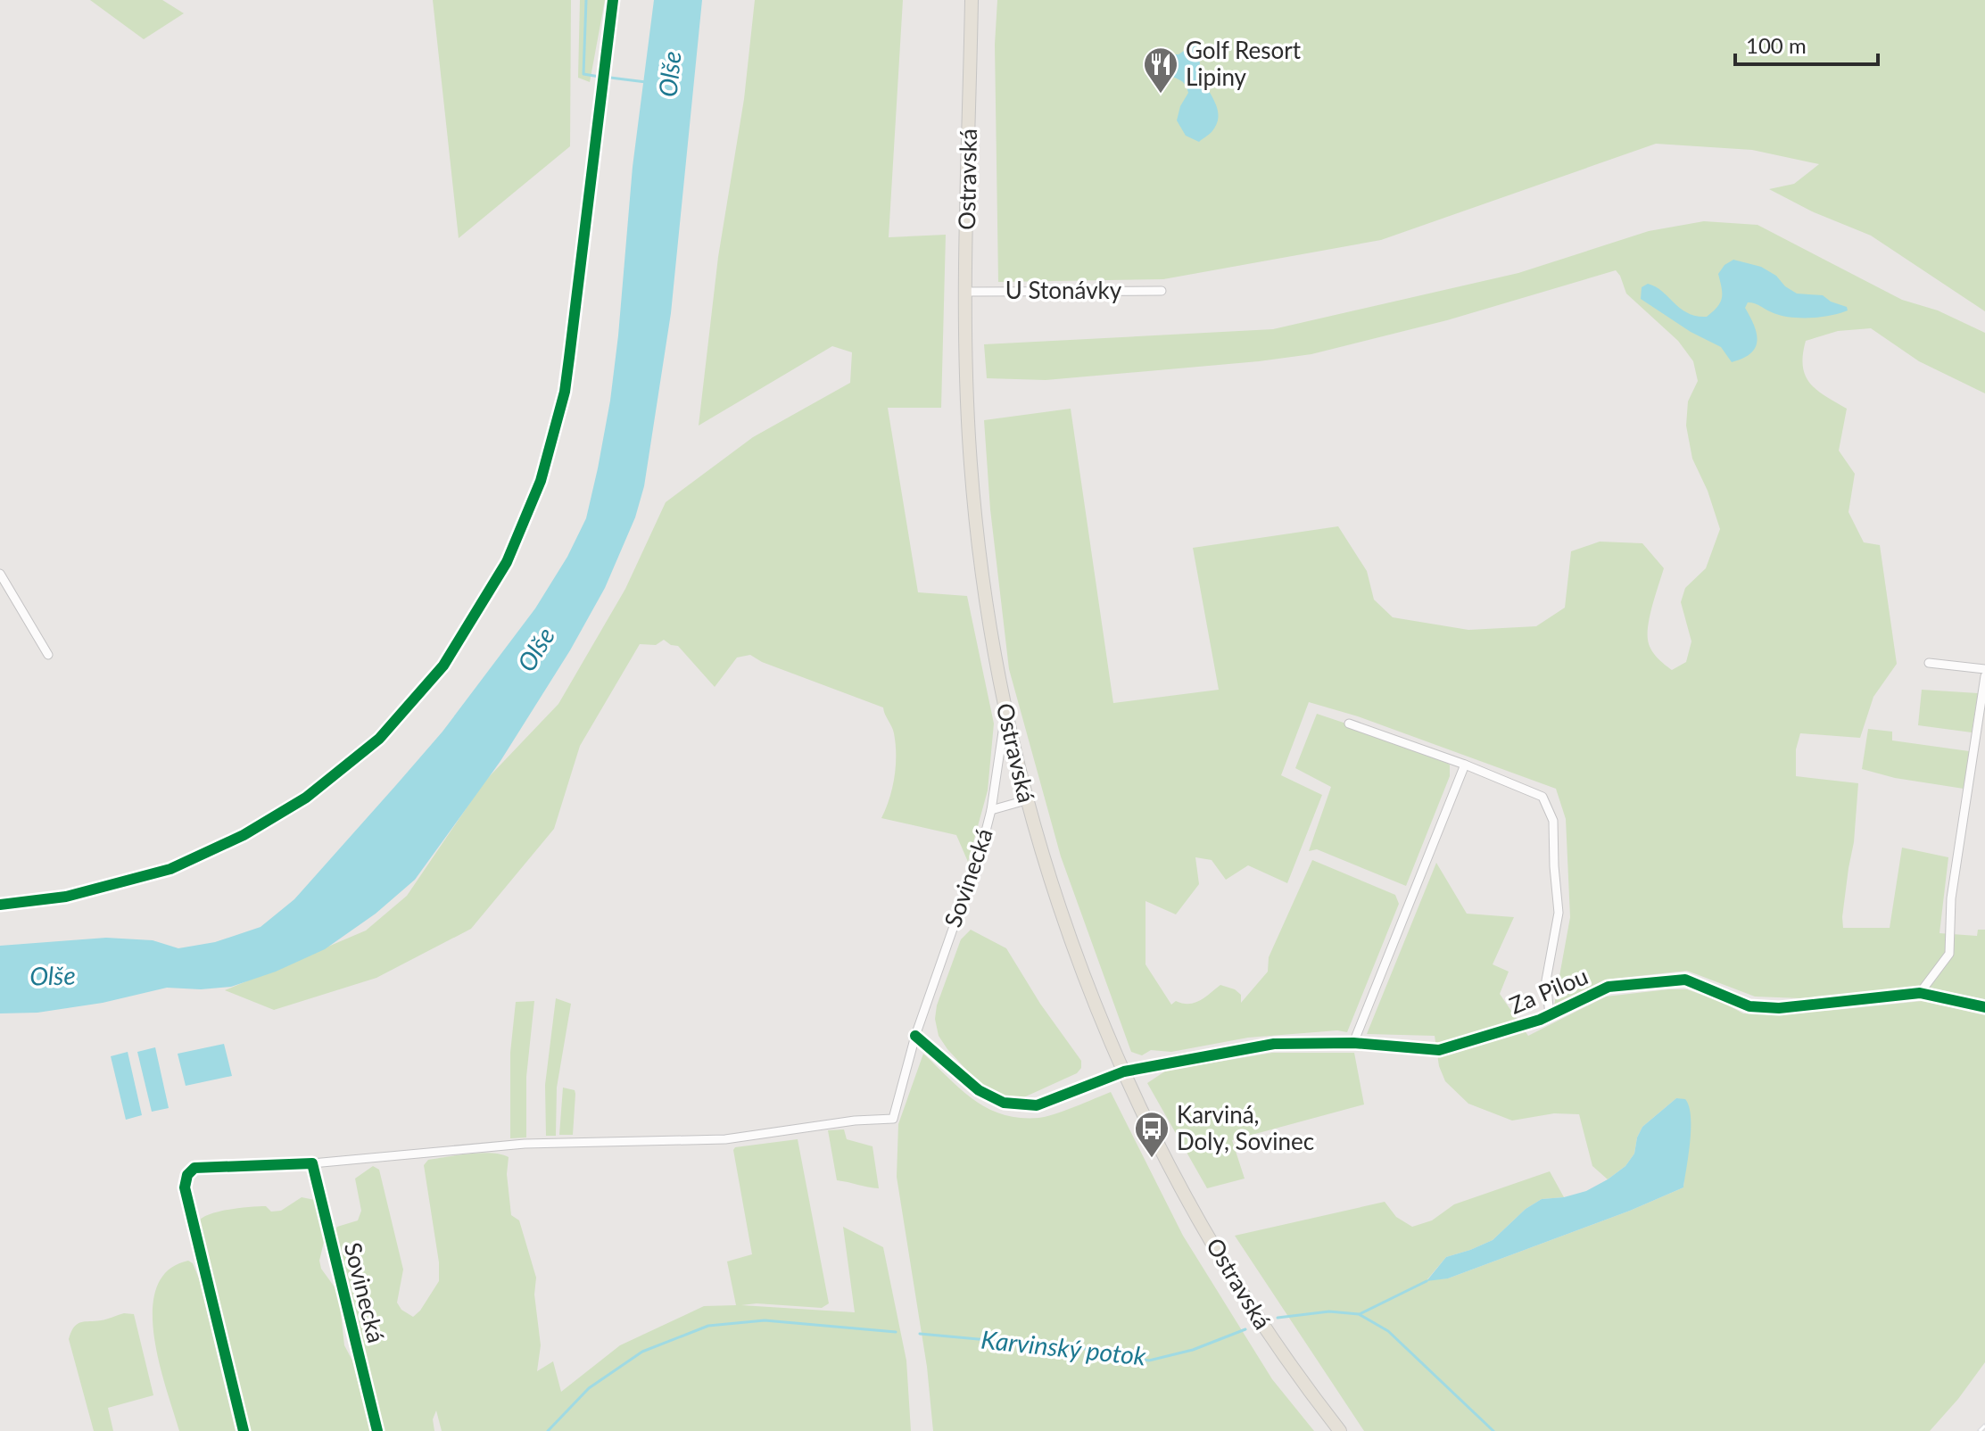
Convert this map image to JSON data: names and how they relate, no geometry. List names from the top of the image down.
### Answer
{
  "streets": {
    "main road": ["Ostravská"],
    "street": ["U Stonávky", "Sovinecká", "Za Pilou"]
  },
  "crossings": [
    ["Ostravská", "U Stonávky"],
    ["Ostravská", "Sovinecká"],
    ["Ostravská", "Za Pilou"]
  ],
  "water": ["Olše", "Karvinský potok"],
  "places": {
    "restaurant": ["Golf Resort Lipiny"],
    "bus stop": ["Karviná, Doly, Sovinec"]
  },
  "scale_bar": "100 m"
}
